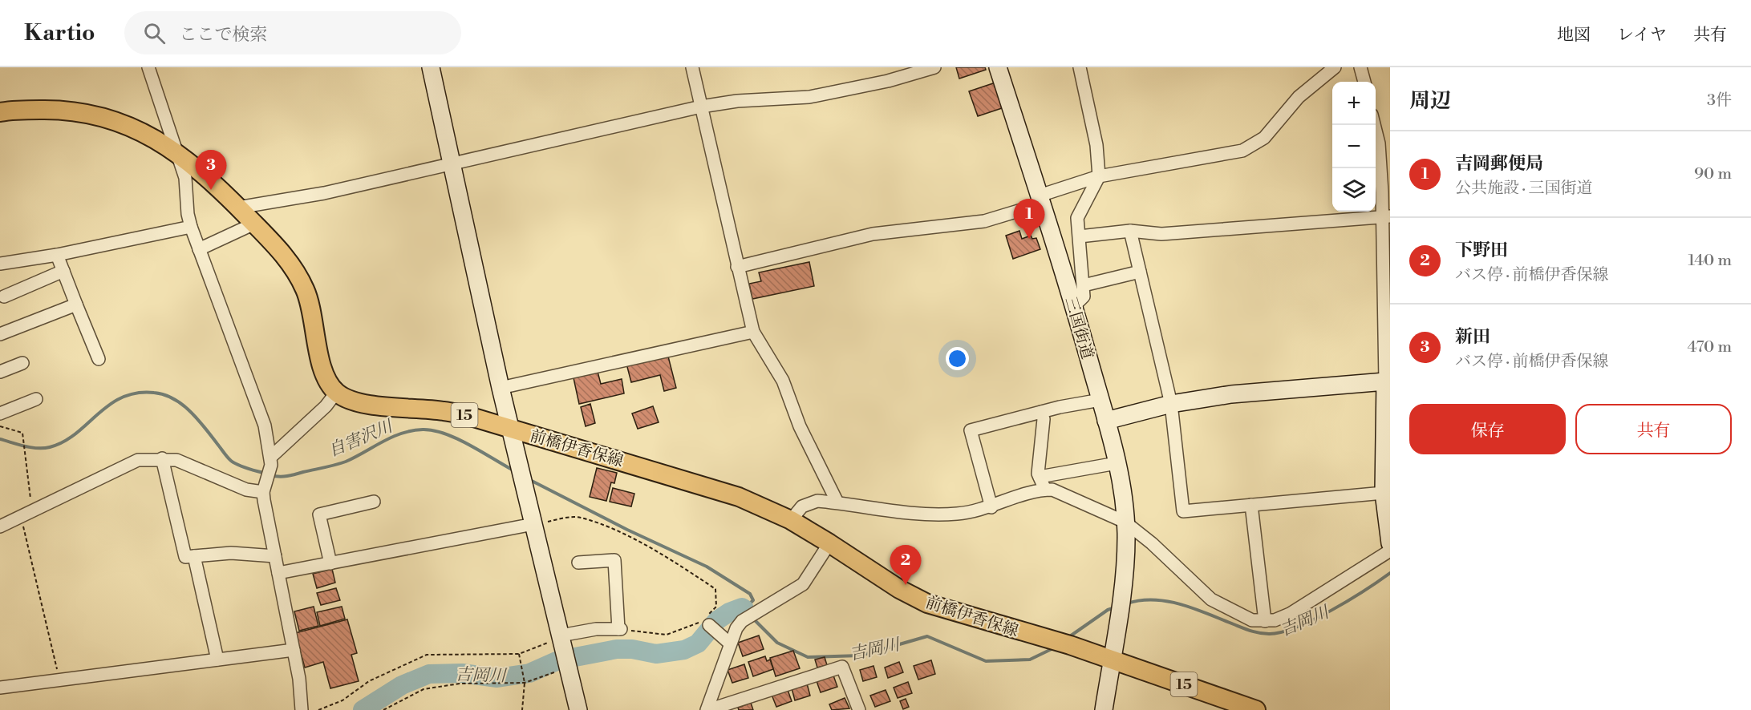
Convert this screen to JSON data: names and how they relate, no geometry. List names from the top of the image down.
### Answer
{
  "streets": {
    "main road": ["15", "前橋伊香保線"],
    "street": ["三国街道"]
  },
  "crossings": [
    ["三国街道", "前橋伊香保線"]
  ],
  "water": ["自害沢川", "吉岡川"],
  "page": {
    "header": "Kartio",
    "search": "ここで検索",
    "nav": ["地図", "レイヤ", "共有"],
    "heading": ["周辺", "3件"],
    "map_buttons": ["+", "−"],
    "list": [
      {
        "mark": "1",
        "name": "吉岡郵便局",
        "note": "公共施設 · 三国街道",
        "value": "90 m"
      },
      {
        "mark": "2",
        "name": "下野田",
        "note": "バス停 · 前橋伊香保線",
        "value": "140 m"
      },
      {
        "mark": "3",
        "name": "新田",
        "note": "バス停 · 前橋伊香保線",
        "value": "470 m"
      }
    ],
    "pins": ["3", "1", "2"],
    "buttons": ["保存", "共有"]
  }
}
